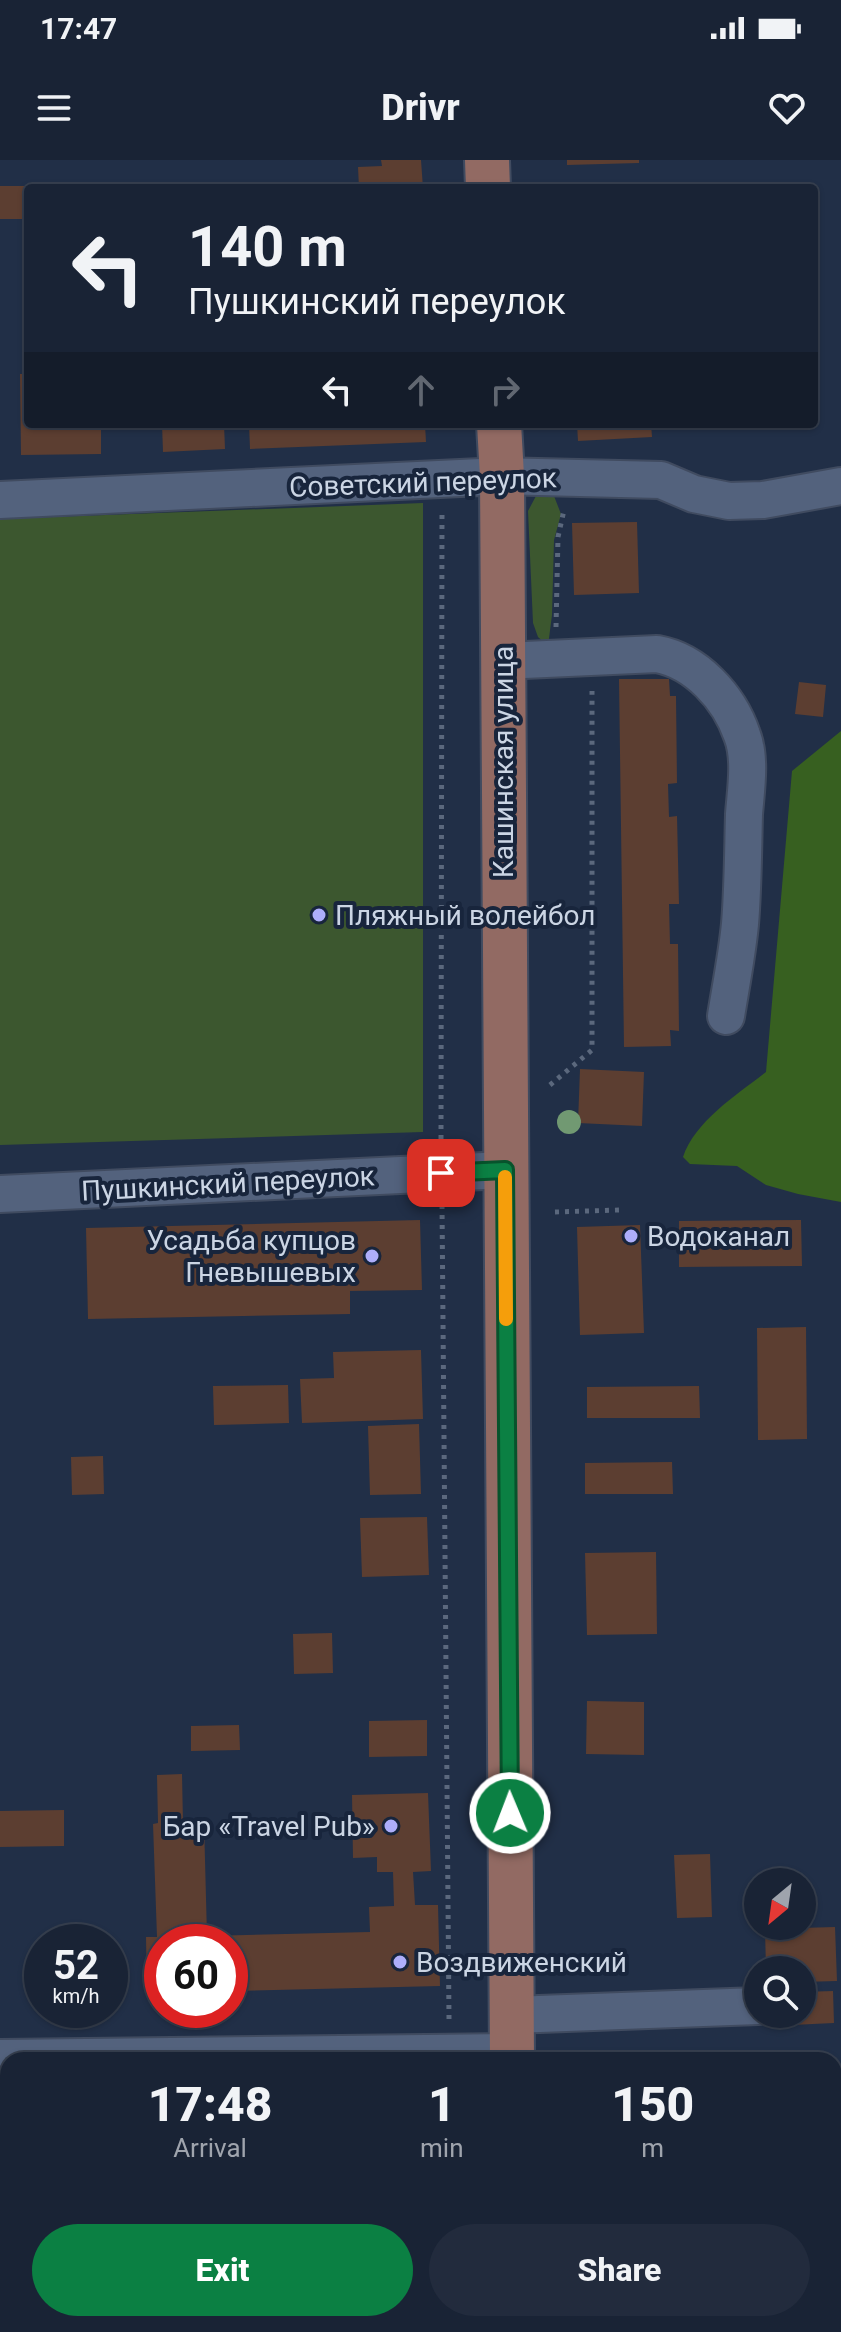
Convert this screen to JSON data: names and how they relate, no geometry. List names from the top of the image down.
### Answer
{
  "streets": {
    "main road": ["Кашинская улица"],
    "street": ["Советский переулок", "Пушкинский переулок"]
  },
  "crossings": [
    ["Советский переулок", "Кашинская улица"],
    ["Кашинская улица", "Пушкинский переулок"]
  ],
  "places": [
    "Пляжный волейбол",
    "Водоканал",
    "Усадьба купцов Гневышевых",
    "Бар «Travel Pub»",
    "Воздвиженский"
  ],
  "north": "bottom left",
  "page": {
    "status": "17:47",
    "header": "Drivr",
    "turn": ["140 m", "Пушкинский переулок"],
    "speed": "52 km/h",
    "limit": "60",
    "eta": [
      "17:48",
      "Arrival",
      "1",
      "min",
      "150",
      "m"
    ],
    "buttons": ["Exit", "Share"]
  }
}
